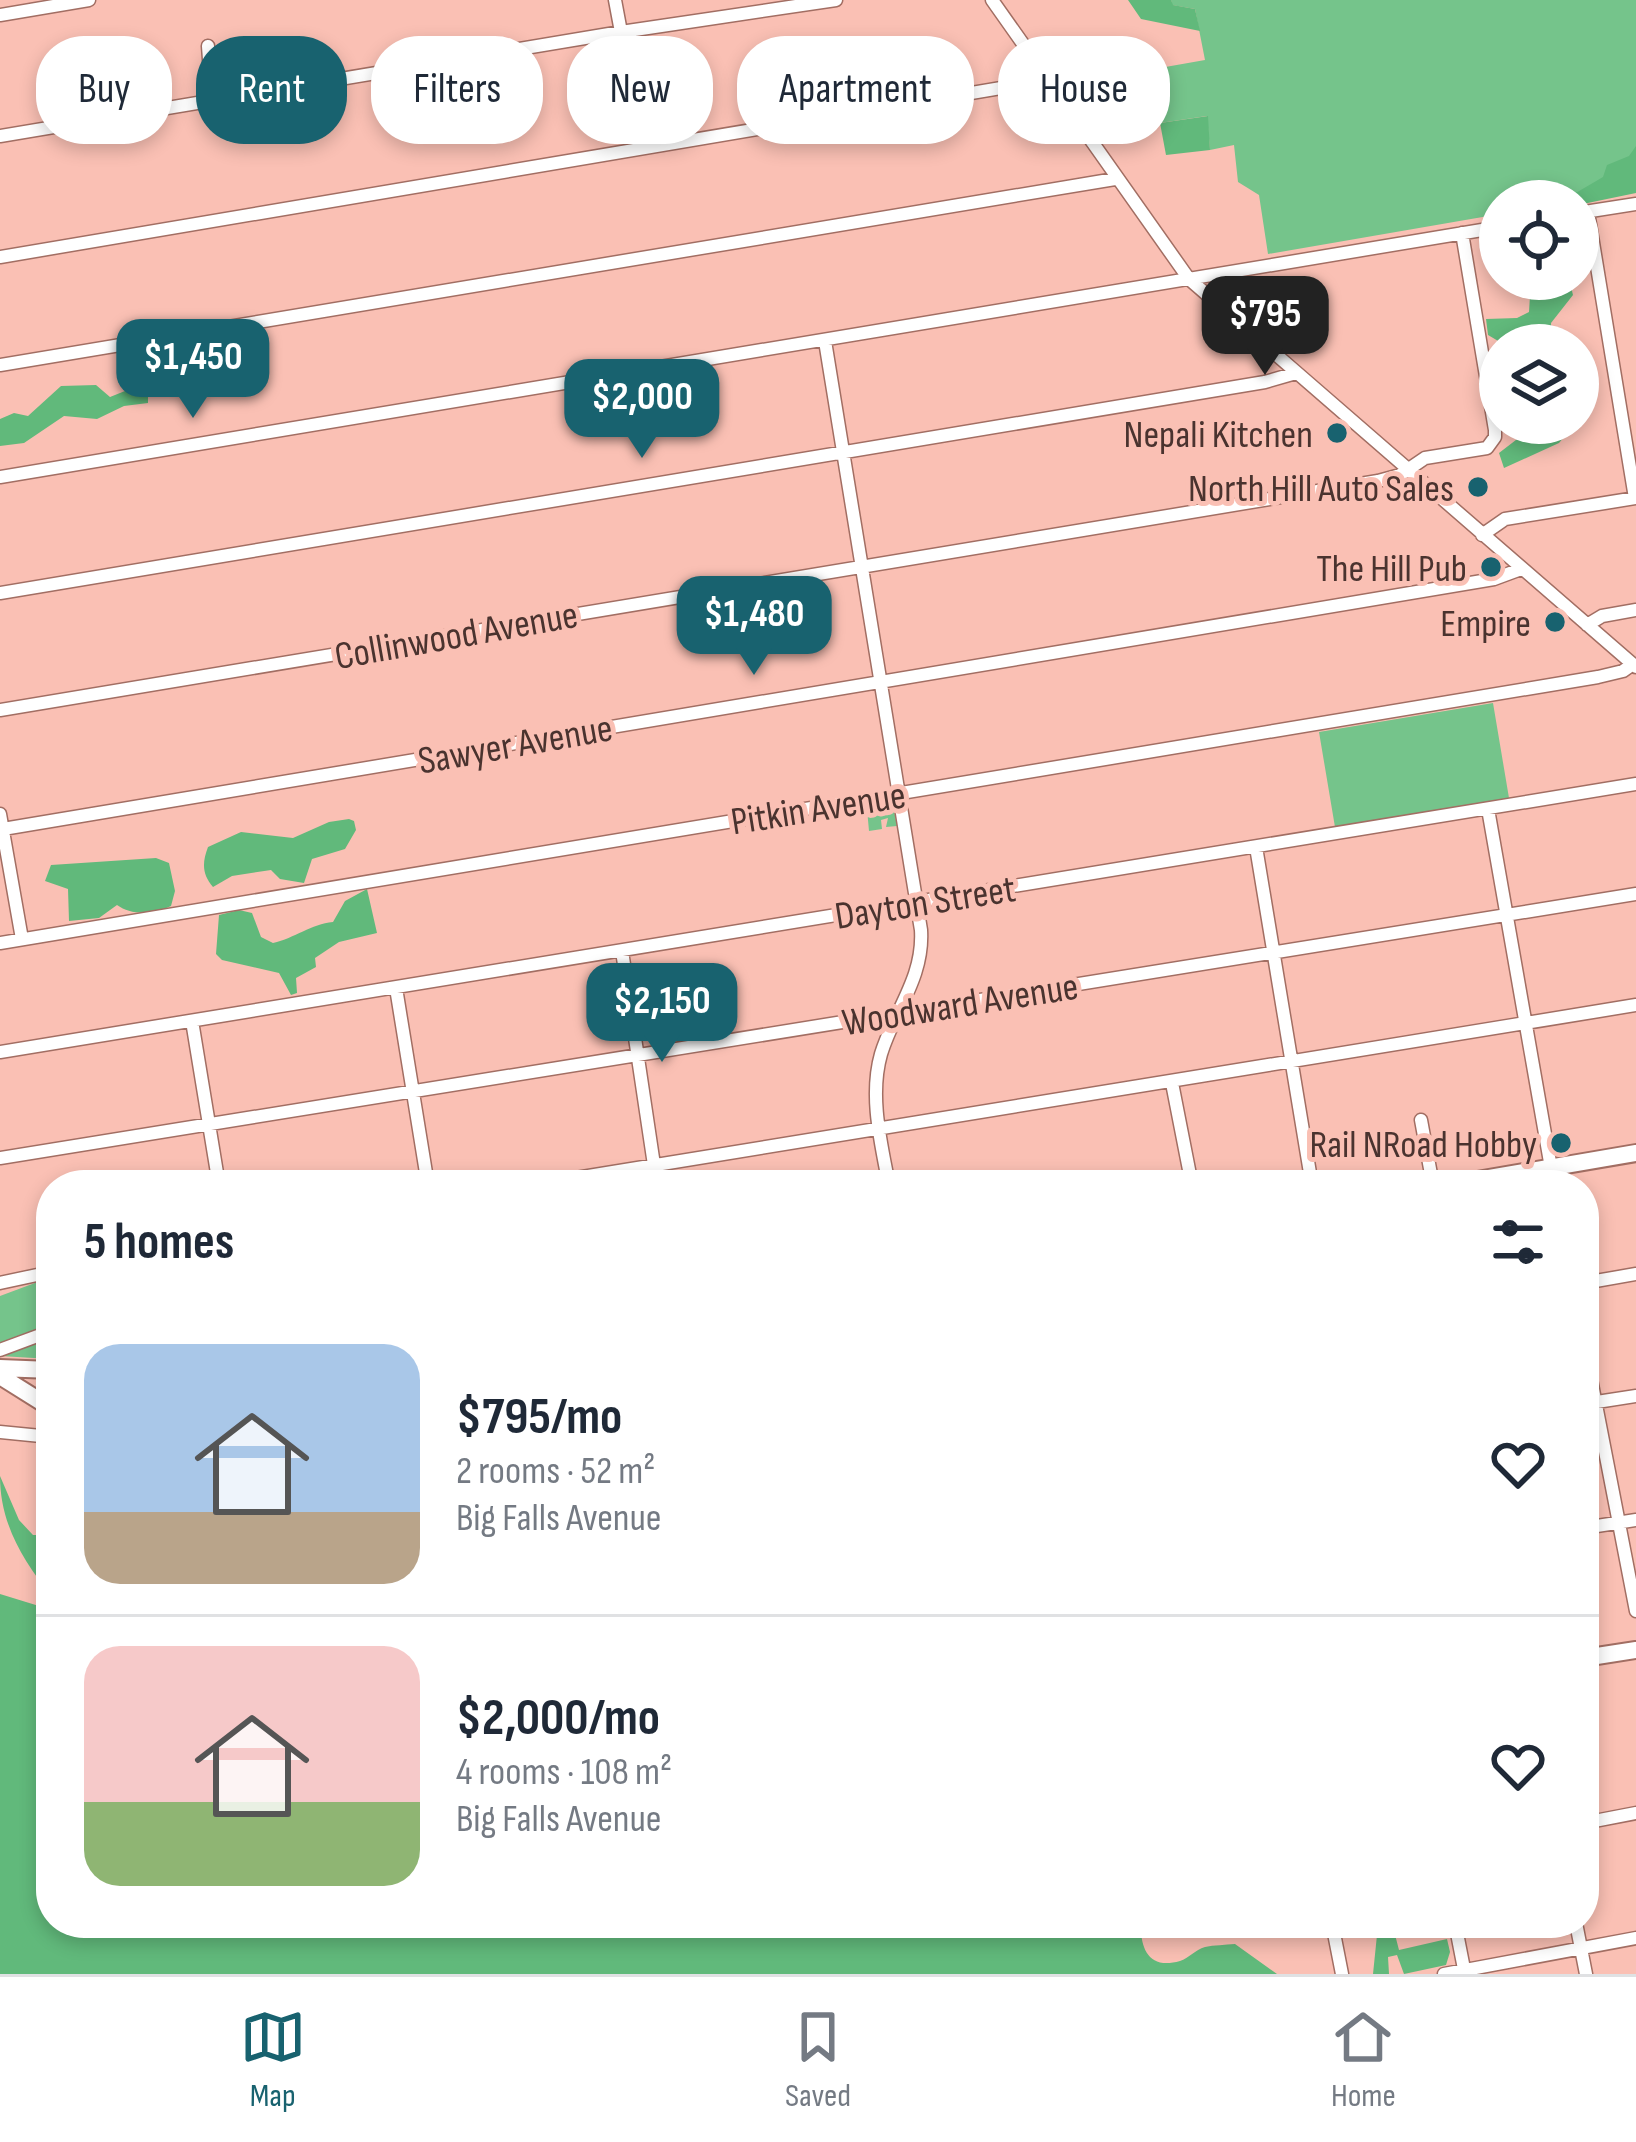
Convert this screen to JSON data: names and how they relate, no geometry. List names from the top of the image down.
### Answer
{
  "streets": {
    "street": [
      "Collinwood Avenue",
      "Sawyer Avenue",
      "Pitkin Avenue",
      "Dayton Street",
      "Woodward Avenue"
    ]
  },
  "places": [
    "Nepali Kitchen",
    "North Hill Auto Sales",
    "The Hill Pub",
    "Empire",
    "Rail NRoad Hobby"
  ],
  "page": {
    "chip": [
      "Buy",
      "Rent",
      "Filters",
      "New",
      "Apartment",
      "House"
    ],
    "price": [
      "$795",
      "$1,450",
      "$2,000",
      "$1,480",
      "$2,150"
    ],
    "heading": "5 homes",
    "list": [
      {
        "name": "$795/mo",
        "note": "2 rooms · 52 m² · Big Falls Avenue"
      },
      {
        "name": "$2,000/mo",
        "note": "4 rooms · 108 m² · Big Falls Avenue"
      }
    ],
    "tabs": ["Map", "Saved", "Home"]
  }
}
